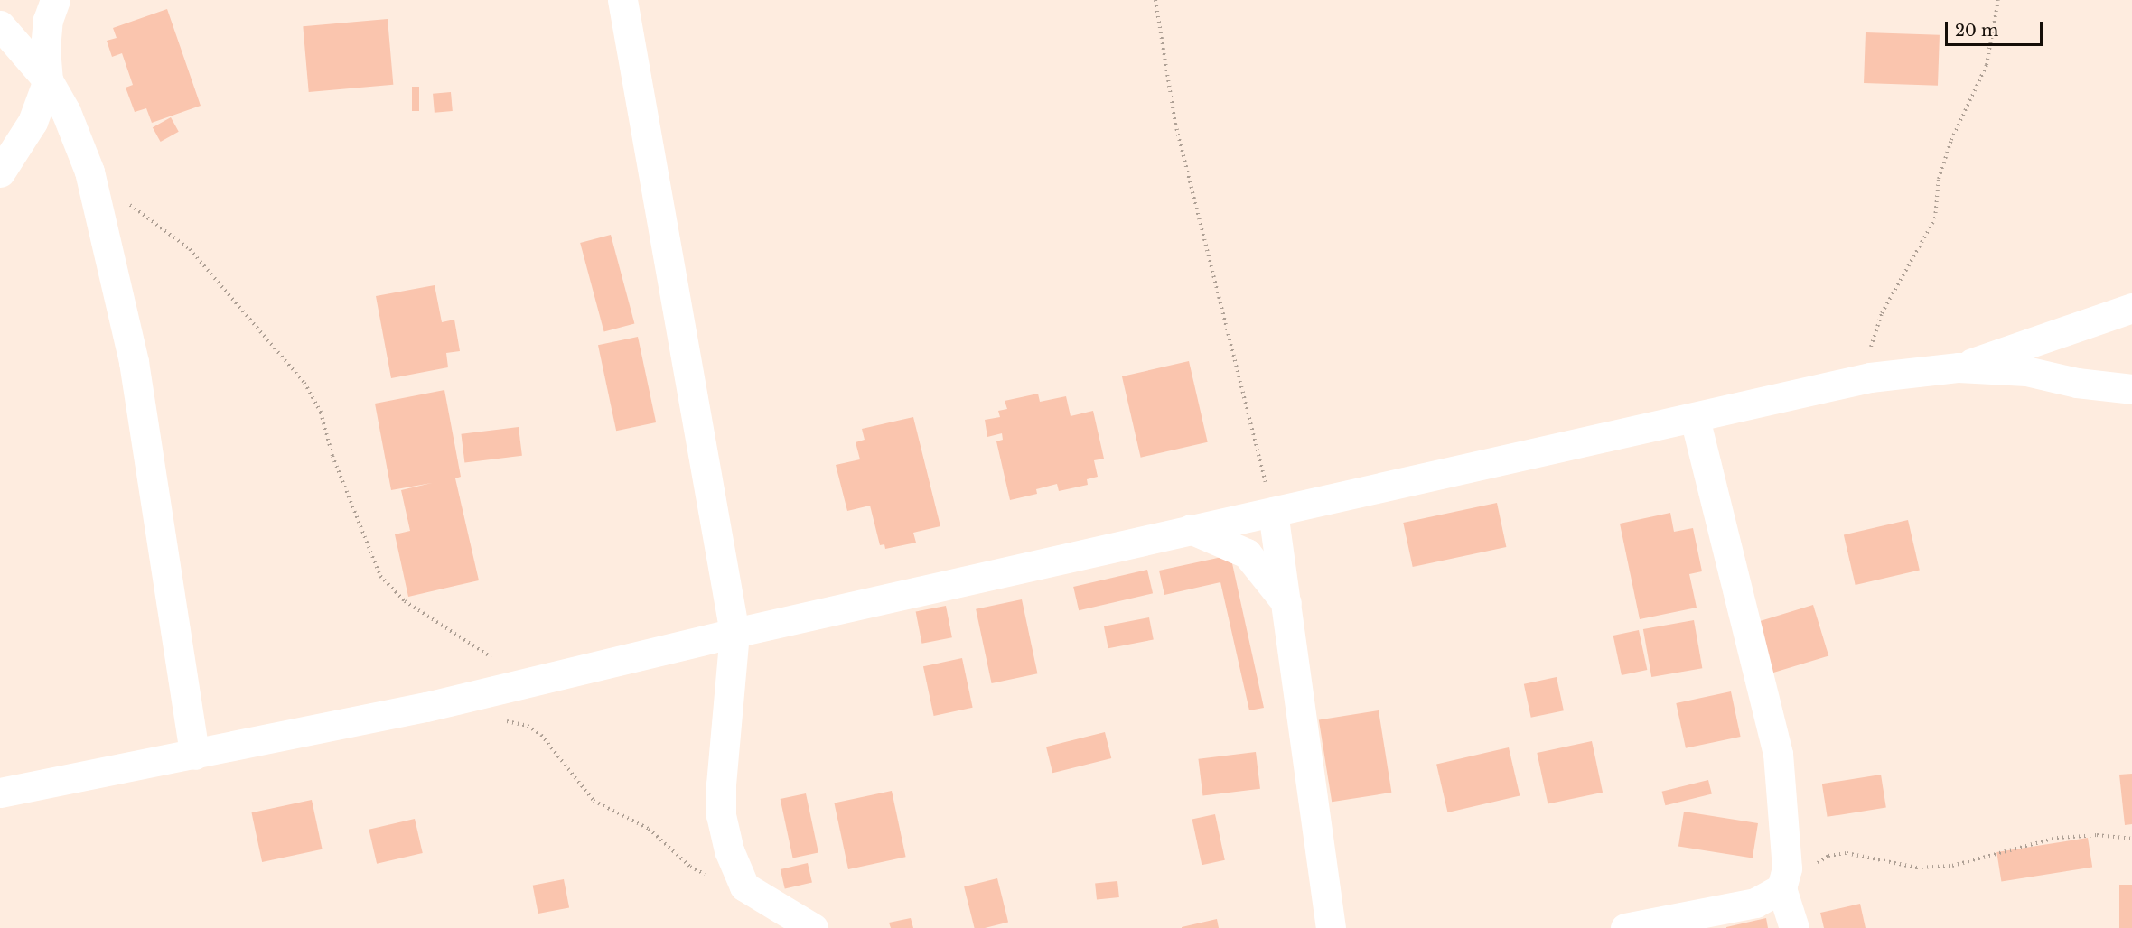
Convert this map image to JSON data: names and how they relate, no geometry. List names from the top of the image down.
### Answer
{
  "scale_bar": "20 m"
}
